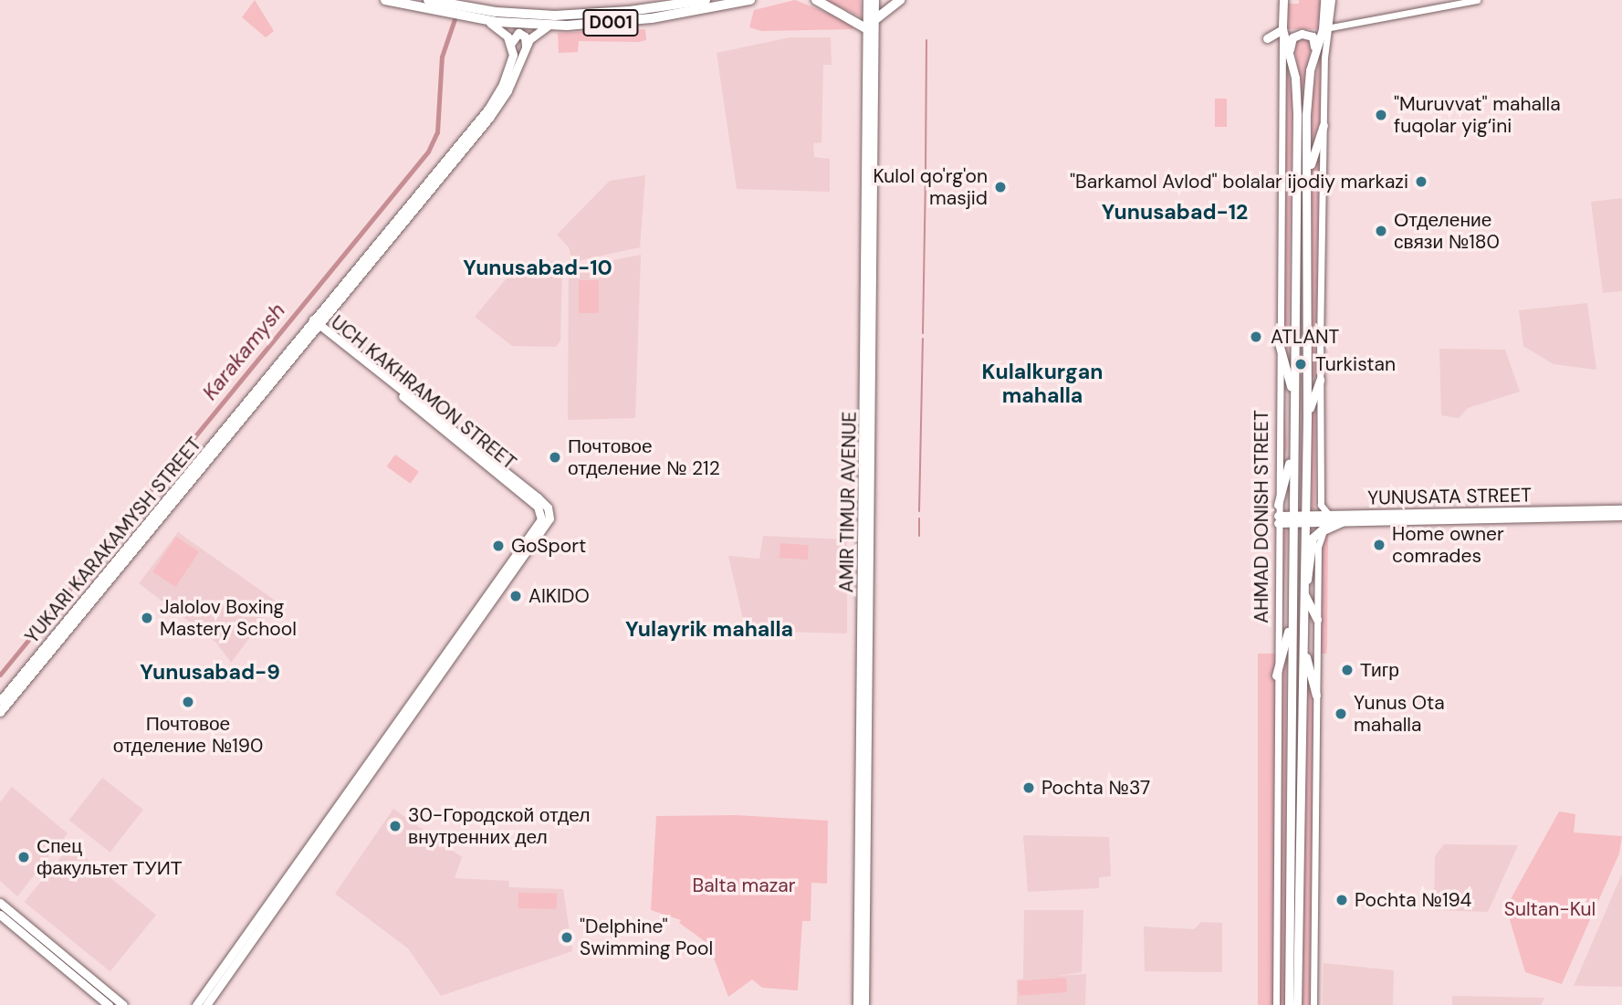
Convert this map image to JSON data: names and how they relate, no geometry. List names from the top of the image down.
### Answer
{
  "streets": {
    "highway": ["D001"],
    "main road": [
      "UCH KAKHRAMON STREET",
      "YUNUSATA STREET",
      "AMIR TIMUR AVENUE",
      "AHMAD DONISH STREET",
      "YUKARI KARAKAMYSH STREET"
    ]
  },
  "crossings": [
    ["D001", "YUKARI KARAKAMYSH STREET"],
    ["UCH KAKHRAMON STREET", "YUKARI KARAKAMYSH STREET"],
    ["YUNUSATA STREET", "AHMAD DONISH STREET"]
  ],
  "districts": [
    "Yunusabad-12",
    "Yunusabad-10",
    "Kulalkurgan mahalla",
    "Yulayrik mahalla",
    "Yunusabad-9"
  ],
  "water": ["Karakamysh"],
  "parks": ["Balta mazar", "Sultan-Kul"],
  "places": [
    "\"Muruvvat\" mahalla fuqolar yig‘ini",
    "\"Barkamol Avlod\" bolalar ijodiy markazi",
    "Kulol qo'rg'on masjid",
    "Отделение связи №180",
    "ATLANT",
    "Turkistan",
    "Почтовое отделение № 212",
    "Home owner comrades",
    "GoSport",
    "AIKIDO",
    "Jalolov Boxing Mastery School",
    "Тигр",
    "Почтовое отделение №190",
    "Yunus Ota mahalla",
    "Pochta №37",
    "30-Городской отдел внутренних дел",
    "Спец факультет ТУИТ",
    "Pochta №194",
    "\"Delphine\" Swimming Pool"
  ]
}
